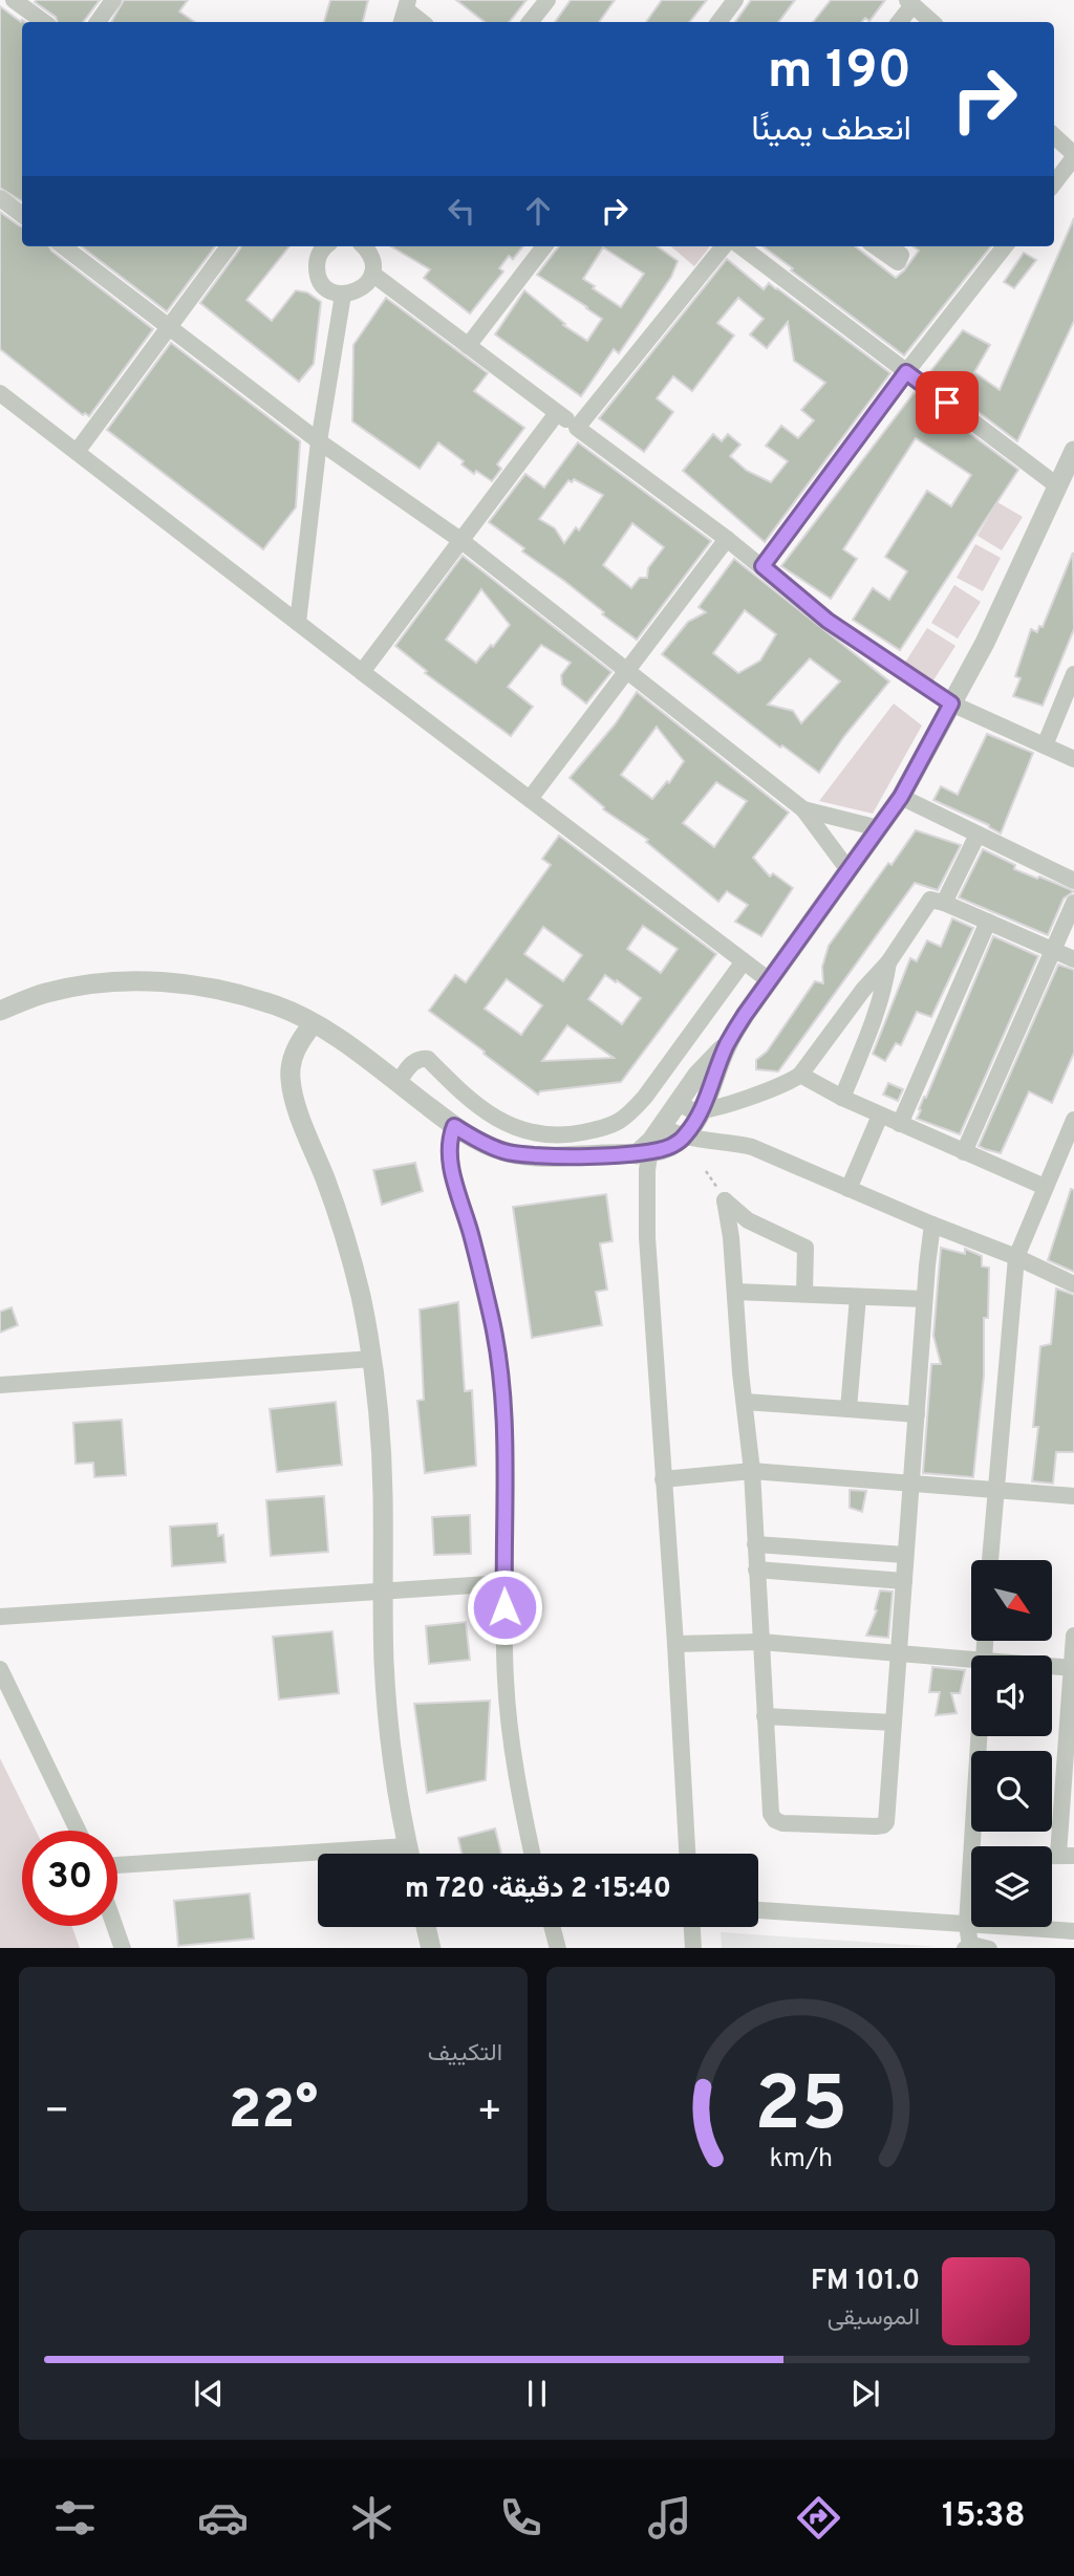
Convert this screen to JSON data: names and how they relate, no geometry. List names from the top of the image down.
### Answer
{
  "north": "bottom right",
  "page": {
    "turn": ["190 m", "انعطف يمينًا"],
    "limit": "30",
    "trip": "15:40 · 2 دقيقة · 720 m",
    "tile": "التكييف",
    "heat": ["−", "22°", "+"],
    "song": ["101.0 FM", "الموسيقى"],
    "tabs": "15:38",
    "gauge": ["25", "km/h"]
  }
}
